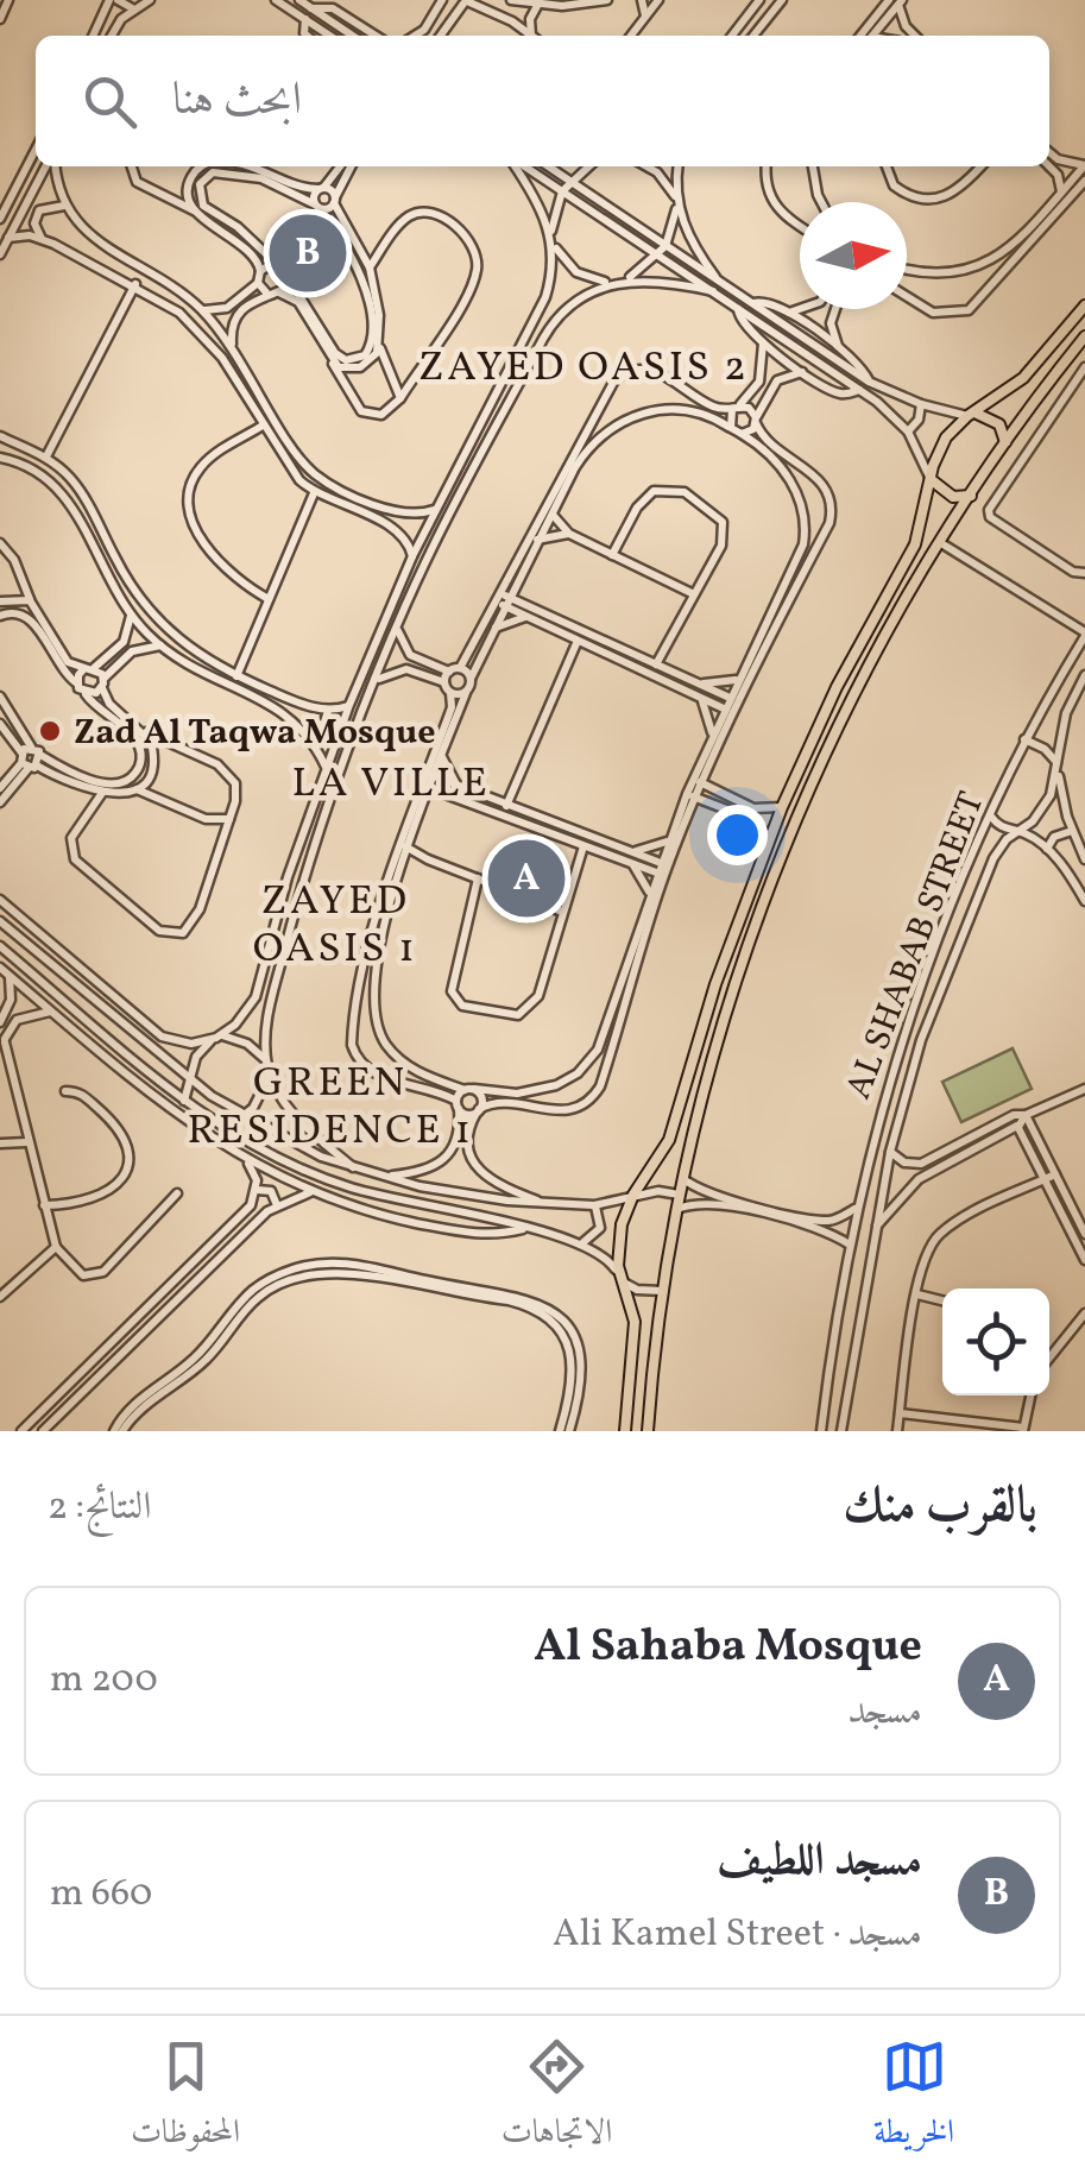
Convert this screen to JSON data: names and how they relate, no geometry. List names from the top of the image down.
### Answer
{
  "streets": {
    "street": ["AL SHABAB STREET"]
  },
  "districts": [
    "ZAYED OASIS 2",
    "LA VILLE",
    "ZAYED OASIS 1",
    "GREEN RESIDENCE 1"
  ],
  "places": ["Zad Al Taqwa Mosque"],
  "north": "right",
  "page": {
    "search": "ابحث هنا",
    "pins": ["B", "A"],
    "heading": ["بالقرب منك", "النتائج: 2"],
    "list": [
      {
        "mark": "A",
        "name": "Al Sahaba Mosque",
        "note": "مسجد",
        "value": "200 m"
      },
      {
        "mark": "B",
        "name": "مسجد اللطيف",
        "note": "مسجد · Ali Kamel Street",
        "value": "660 m"
      }
    ],
    "nav": ["الخريطة", "الاتجاهات", "المحفوظات"]
  }
}
